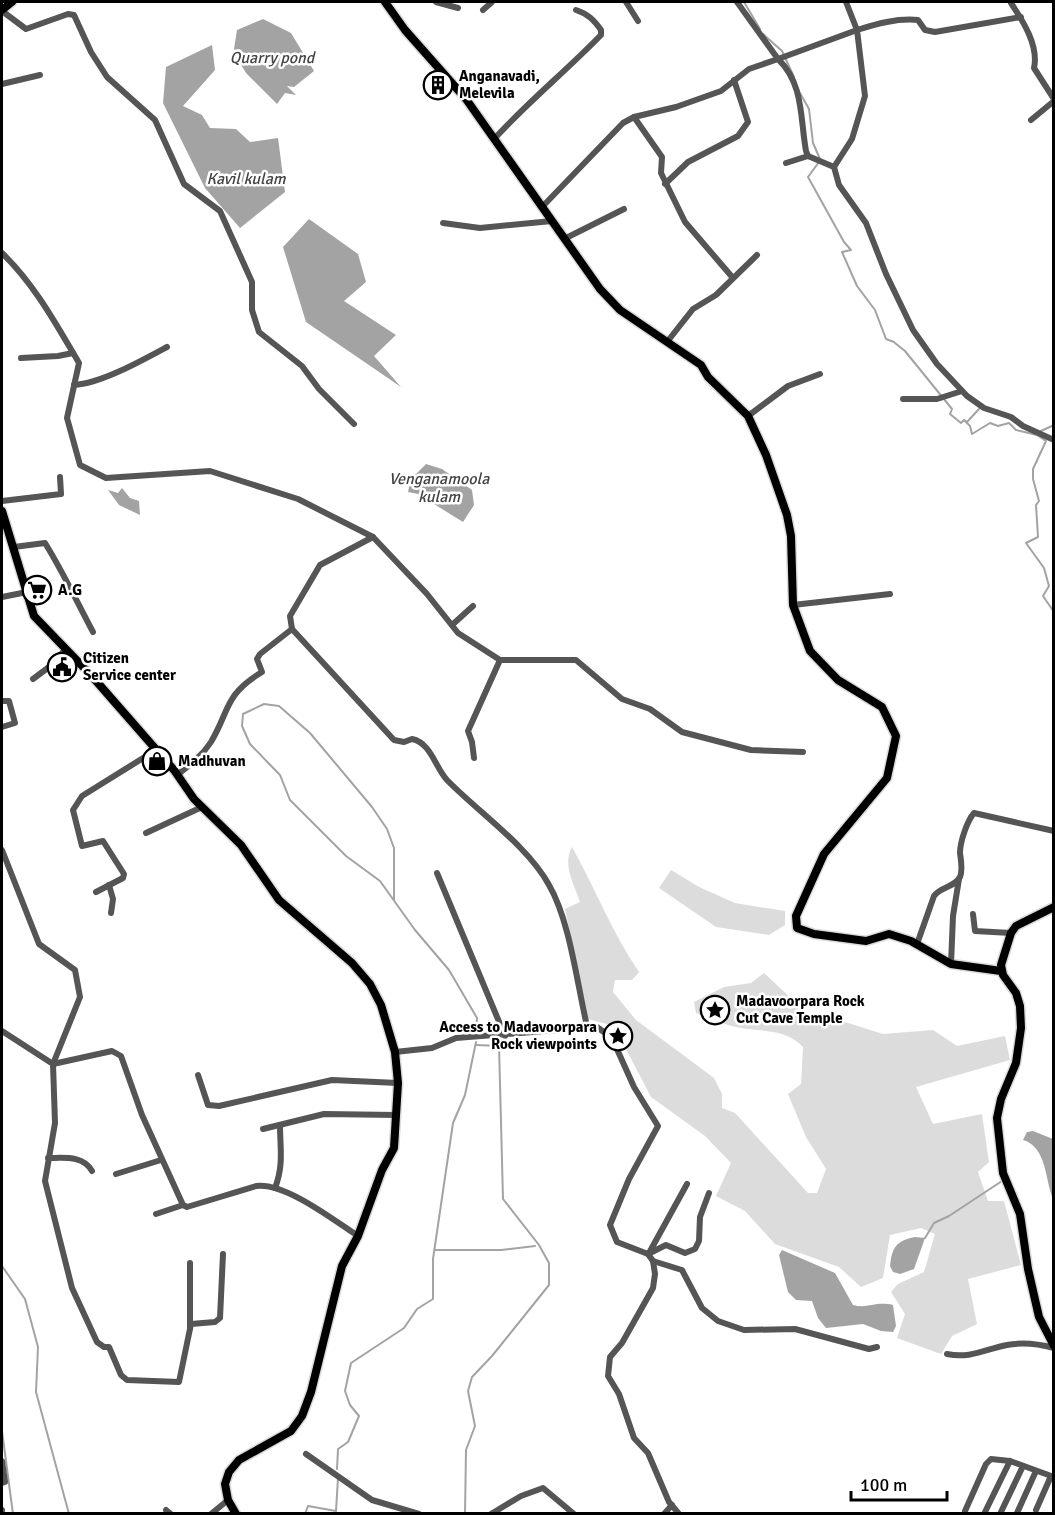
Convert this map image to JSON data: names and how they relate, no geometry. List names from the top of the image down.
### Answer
{
  "water": ["Quarry pond", "Kavil kulam", "Venganamoola kulam"],
  "places": {
    "building": ["Anganavadi, Melevila"],
    "supermarket": ["A.G"],
    "public building": ["Citizen Service center"],
    "shop": ["Madhuvan"],
    "place": ["Madavoorpara Rock Cut Cave Temple", "Access to Madavoorpara Rock viewpoints"]
  },
  "scale_bar": "100 m"
}
